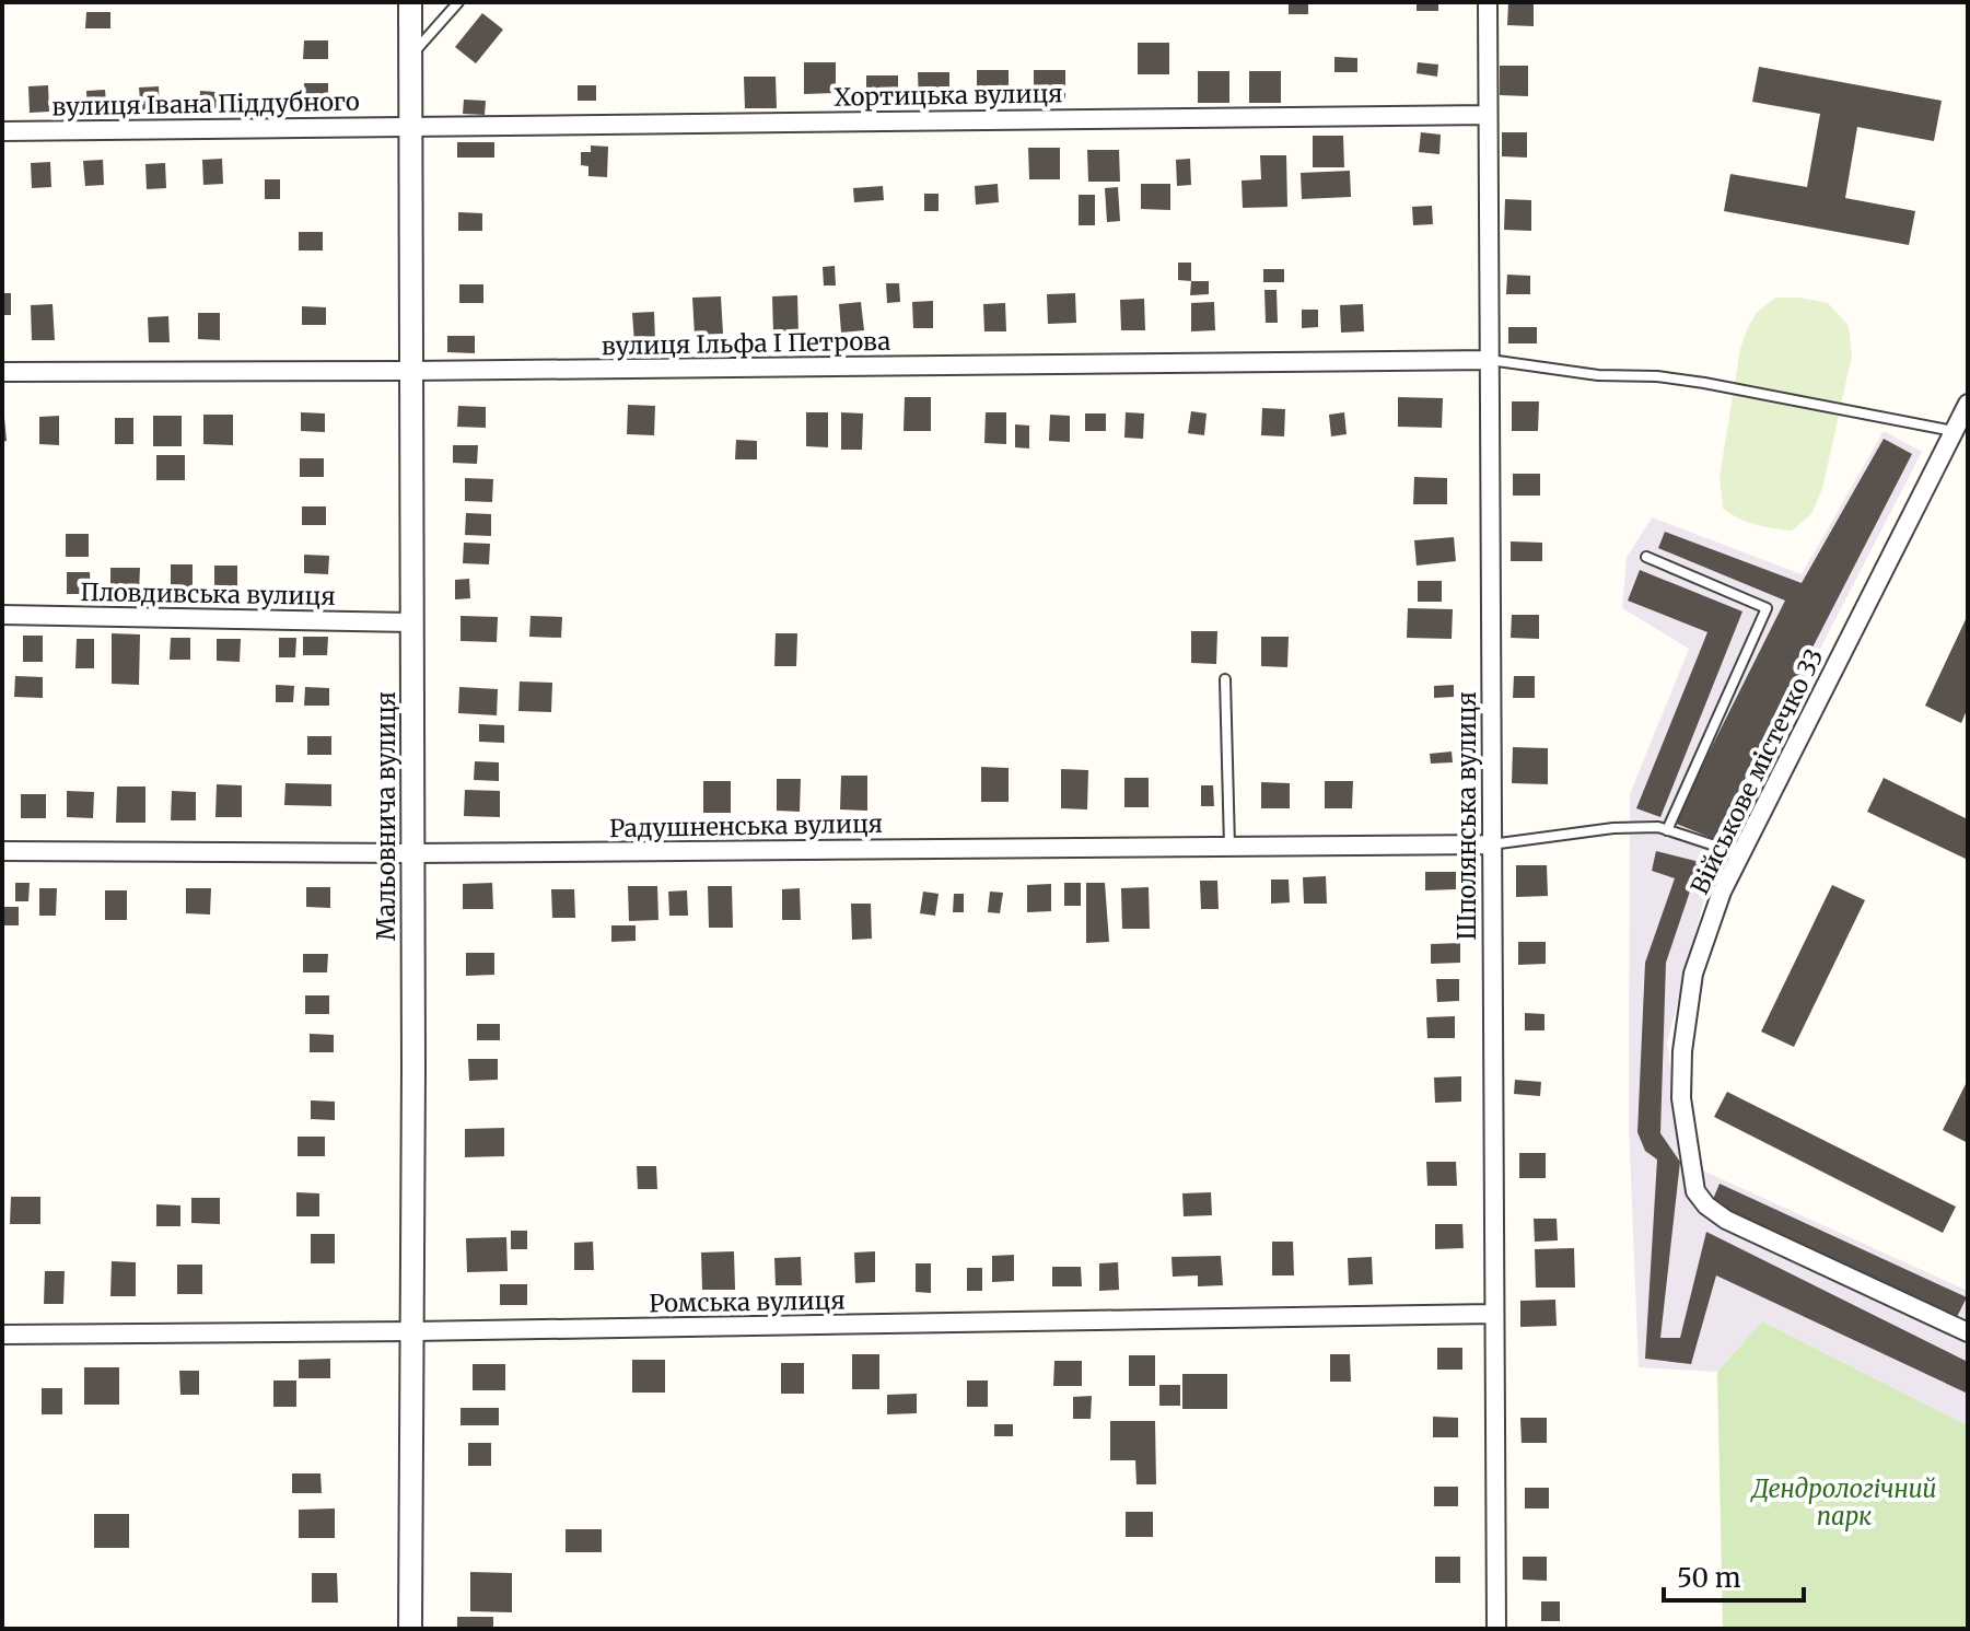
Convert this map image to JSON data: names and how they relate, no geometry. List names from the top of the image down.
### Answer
{
  "streets": {
    "street": [
      "Хортицька вулиця",
      "вулиця Івана Піддубного",
      "вулиця Ільфа І Петрова",
      "Пловдивська вулиця",
      "Військове містечко 33",
      "Мальовнича вулиця",
      "Шполянська вулиця",
      "Радушненська вулиця",
      "Ромська вулиця"
    ]
  },
  "crossings": [
    ["Хортицька вулиця", "вулиця Івана Піддубного"],
    ["Хортицька вулиця", "Мальовнича вулиця"],
    ["Хортицька вулиця", "Шполянська вулиця"],
    ["вулиця Івана Піддубного", "Мальовнича вулиця"],
    ["вулиця Ільфа І Петрова", "Мальовнича вулиця"],
    ["вулиця Ільфа І Петрова", "Шполянська вулиця"],
    ["Пловдивська вулиця", "Мальовнича вулиця"],
    ["Мальовнича вулиця", "Радушненська вулиця"],
    ["Мальовнича вулиця", "Ромська вулиця"],
    ["Шполянська вулиця", "Радушненська вулиця"],
    ["Шполянська вулиця", "Ромська вулиця"]
  ],
  "parks": ["Дендрологічний парк"],
  "scale_bar": "50 m"
}
